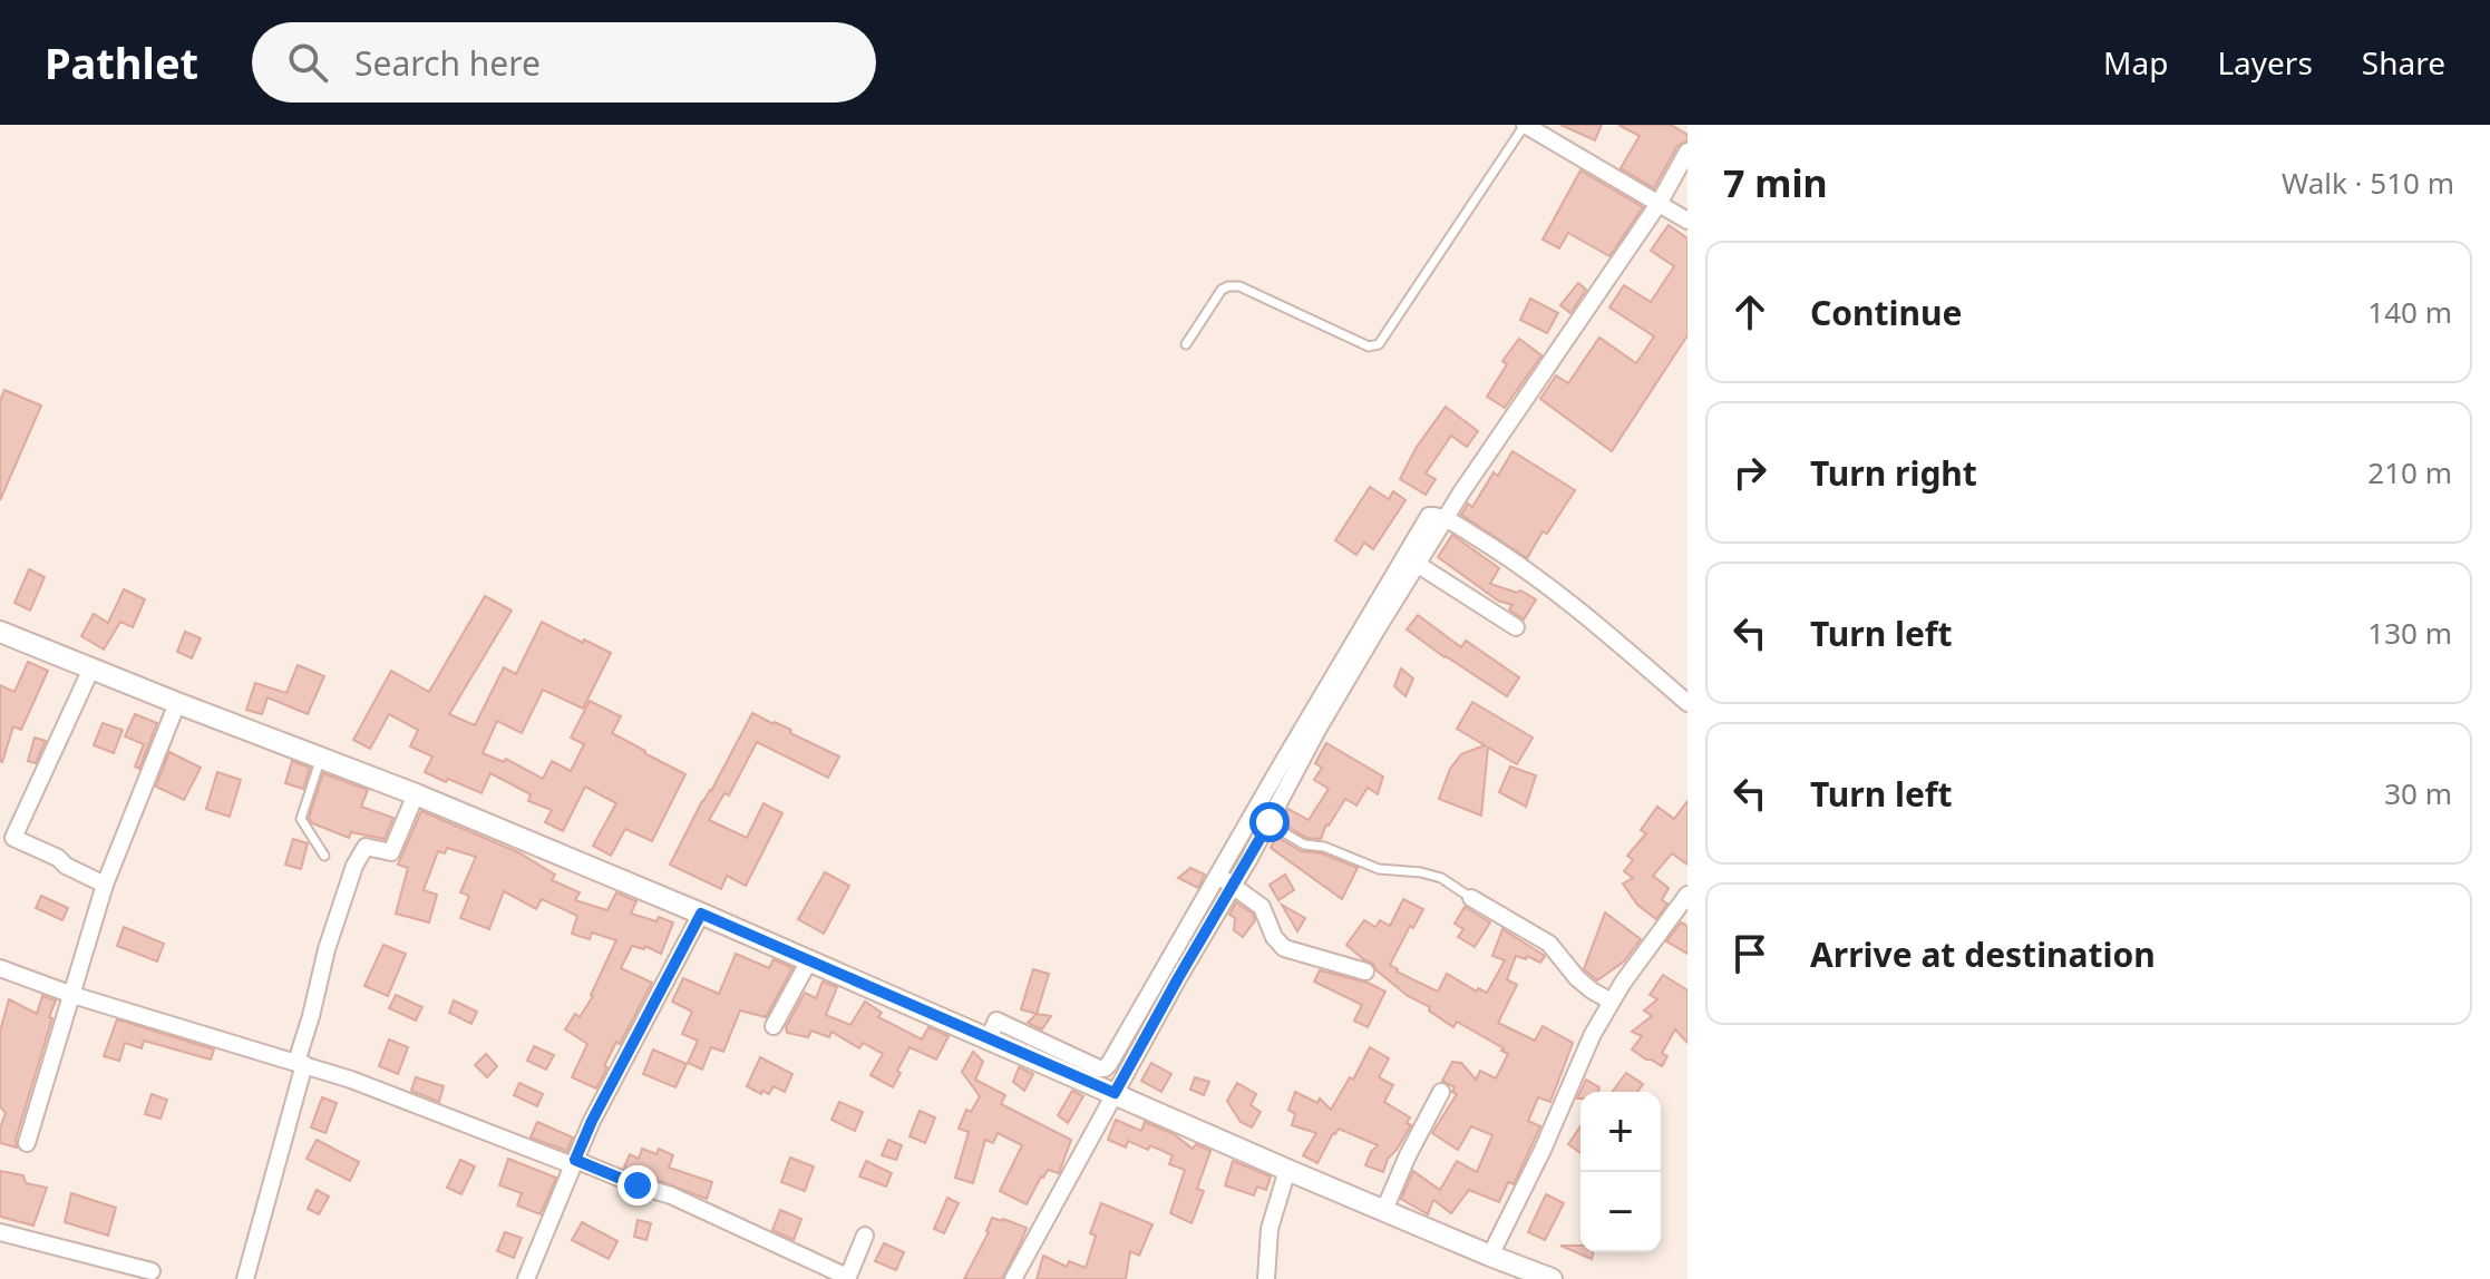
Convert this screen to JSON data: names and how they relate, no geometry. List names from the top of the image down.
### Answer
{
  "page": {
    "header": "Pathlet",
    "search": "Search here",
    "nav": ["Map", "Layers", "Share"],
    "heading": ["7 min", "Walk · 510 m"],
    "list": [
      ["Continue", "140 m"],
      ["Turn right", "210 m"],
      ["Turn left", "130 m"],
      ["Turn left", "30 m"],
      "Arrive at destination"
    ],
    "map_buttons": ["+", "−"]
  }
}
